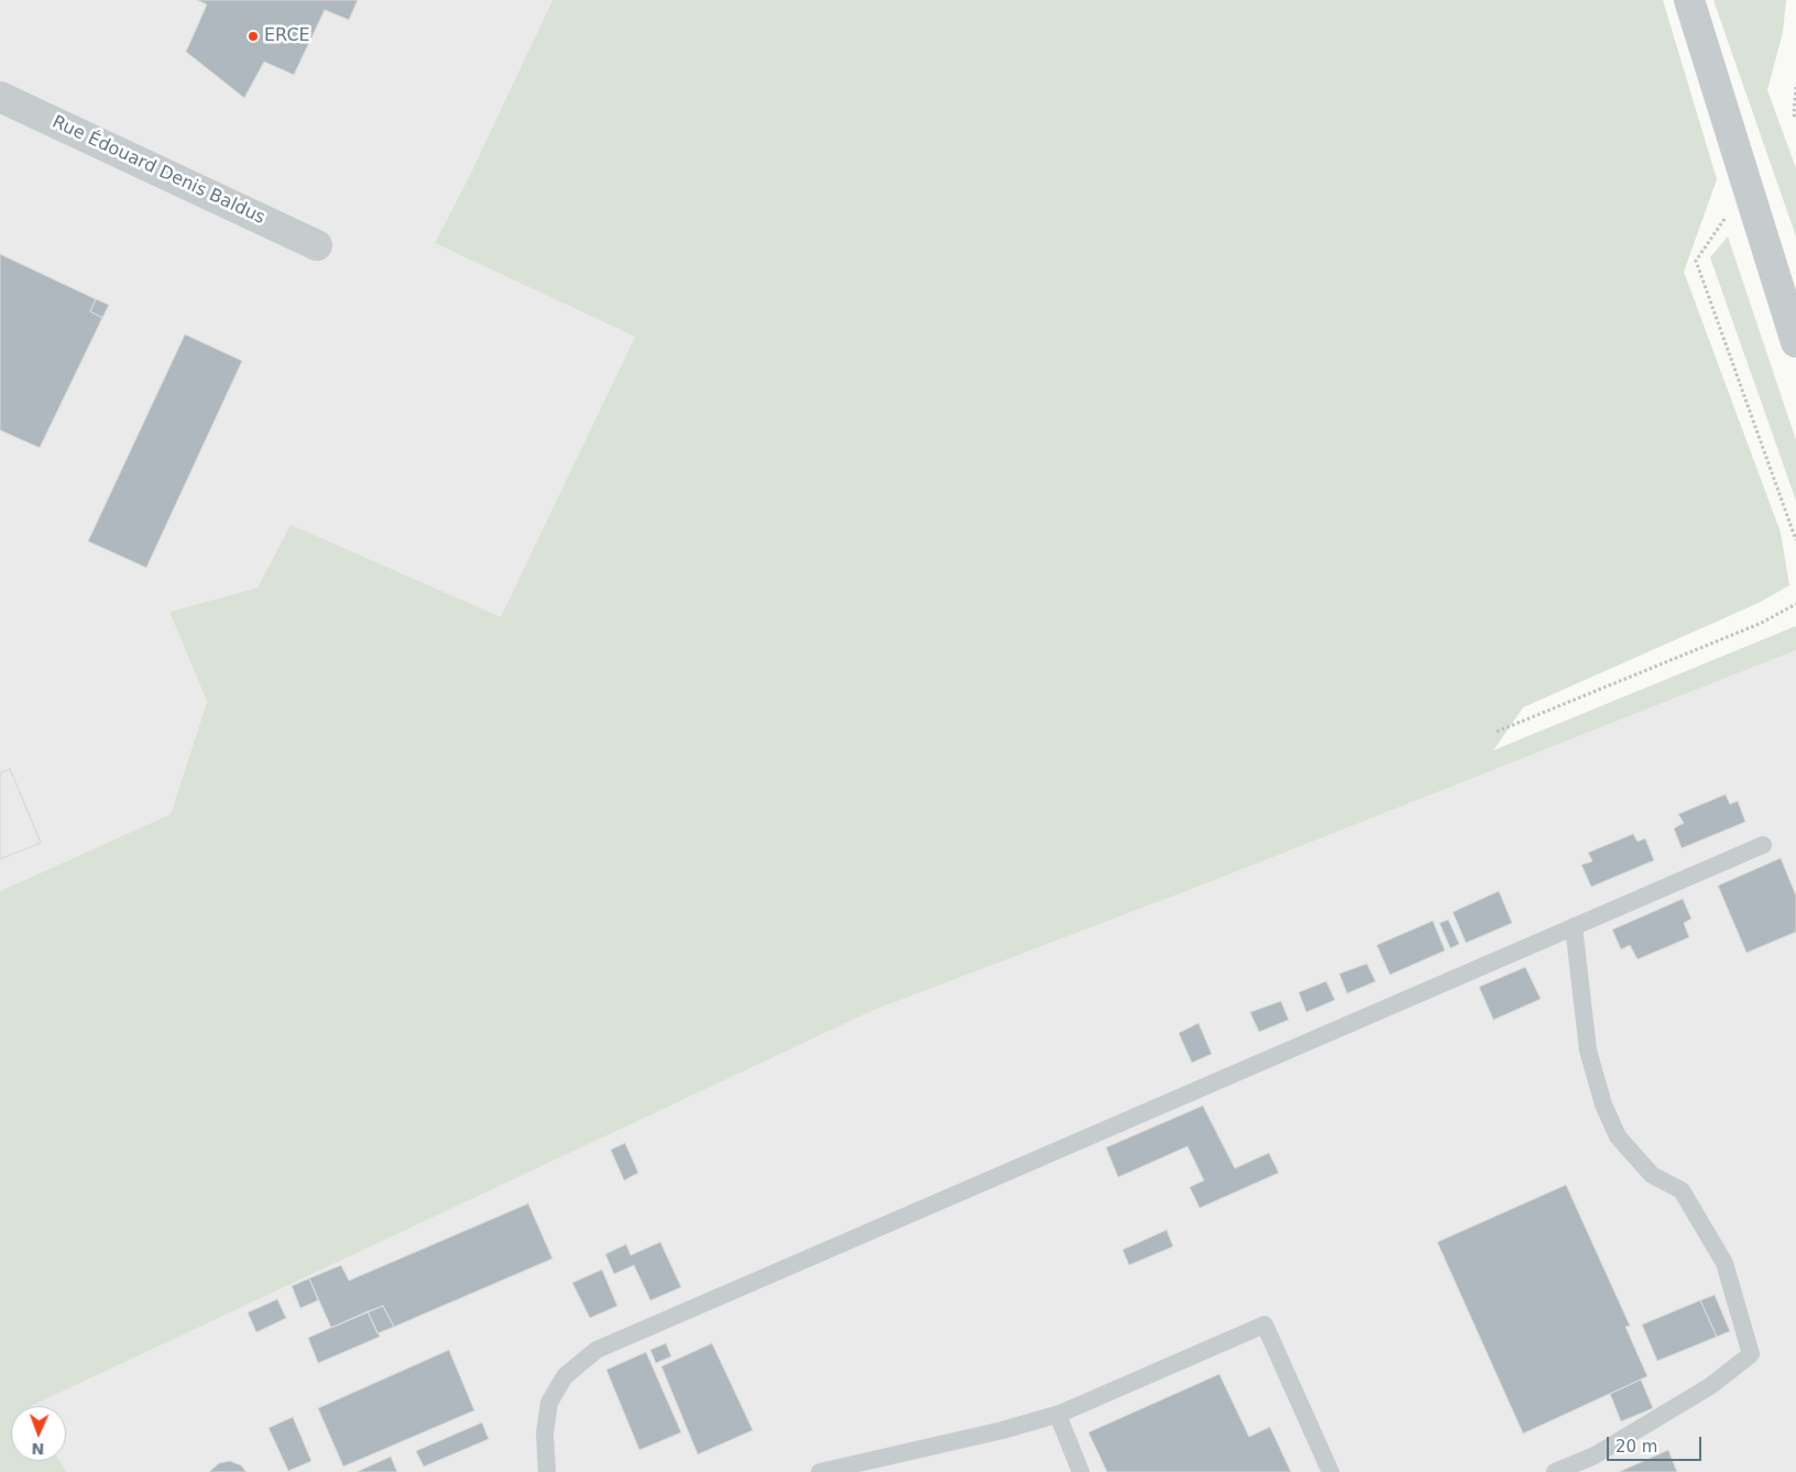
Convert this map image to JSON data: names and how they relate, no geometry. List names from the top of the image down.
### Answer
{
  "streets": {
    "street": ["Rue Édouard Denis Baldus"]
  },
  "places": ["ERCE"],
  "scale_bar": "20 m",
  "north": "bottom"
}
